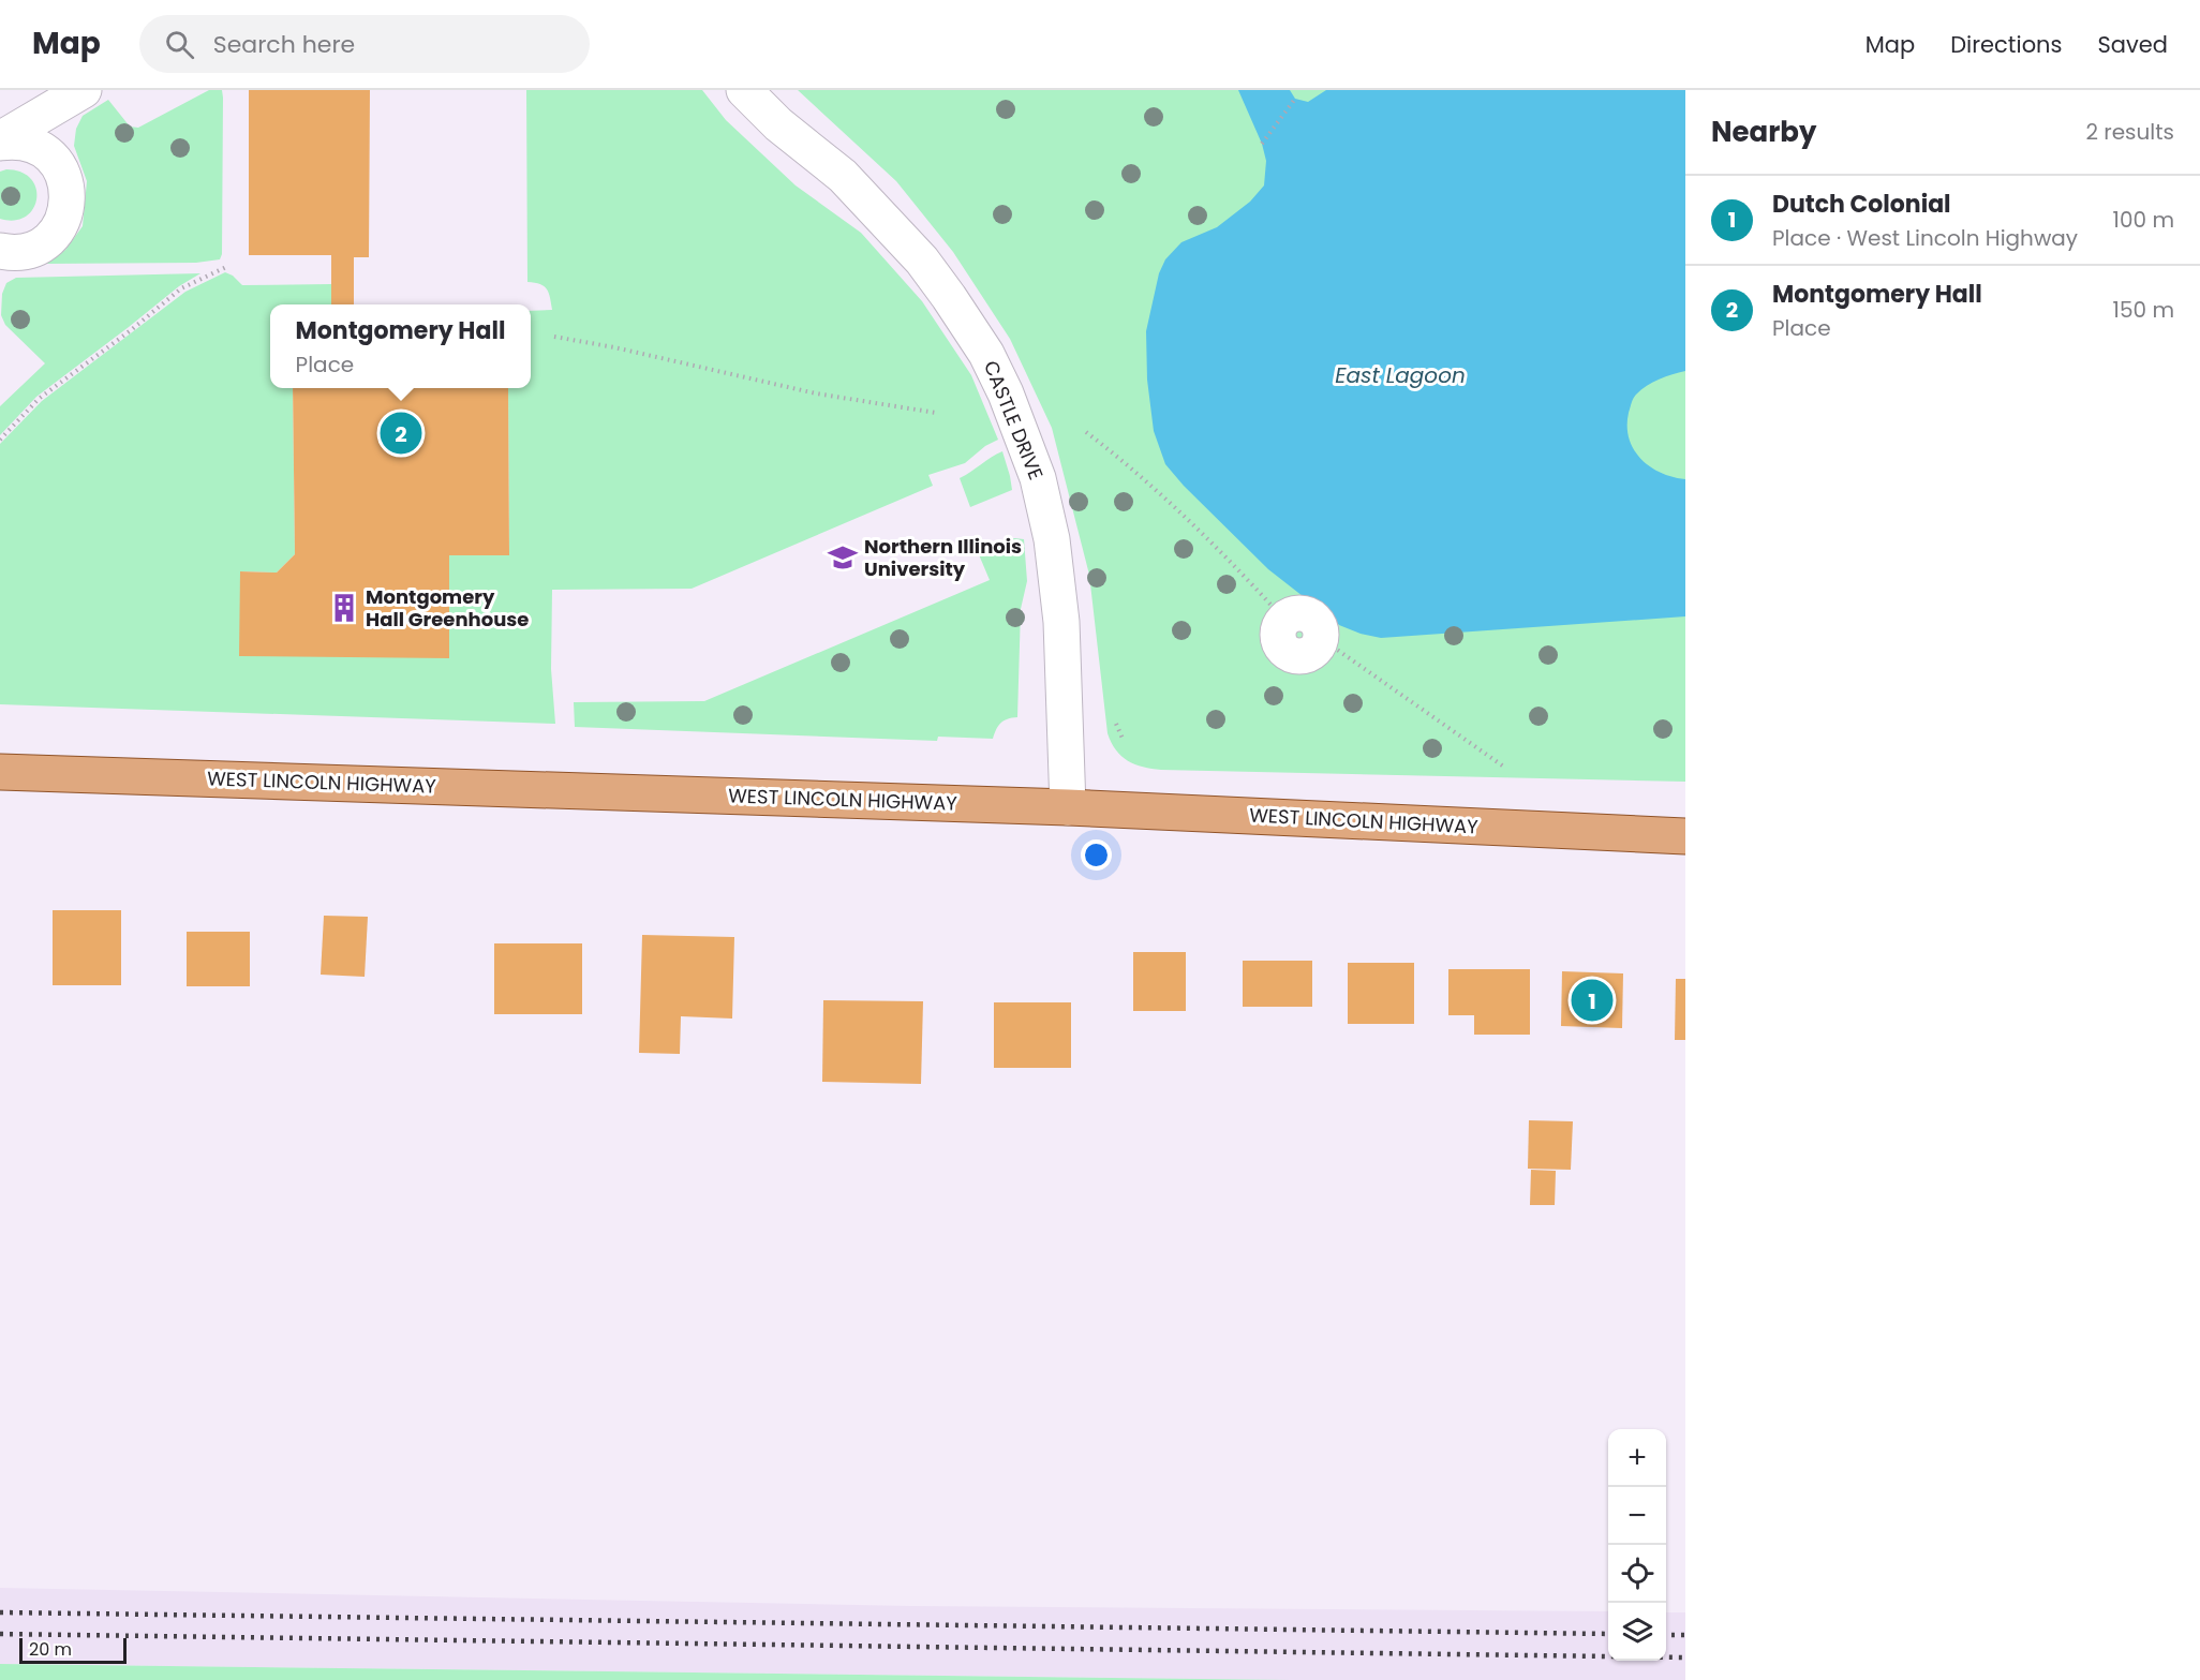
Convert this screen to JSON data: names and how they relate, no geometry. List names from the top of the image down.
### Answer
{
  "streets": {
    "main road": ["WEST LINCOLN HIGHWAY"],
    "street": ["CASTLE DRIVE"]
  },
  "crossings": [
    ["CASTLE DRIVE", "WEST LINCOLN HIGHWAY"]
  ],
  "water": ["East Lagoon"],
  "places": {
    "school or university": ["Northern Illinois University"],
    "building": ["Montgomery Hall Greenhouse"]
  },
  "scale_bar": "20 m",
  "page": {
    "header": "Map",
    "search": "Search here",
    "nav": ["Map", "Directions", "Saved"],
    "heading": ["Nearby", "2 results"],
    "list": [
      {
        "mark": "1",
        "name": "Dutch Colonial",
        "note": "Place · West Lincoln Highway",
        "value": "100 m"
      },
      {
        "mark": "2",
        "name": "Montgomery Hall",
        "note": "Place",
        "value": "150 m"
      }
    ],
    "popup": ["Montgomery Hall", "Place"],
    "pins": ["2", "1"],
    "map_buttons": ["+", "−"],
    "scale": "20 m"
  }
}
